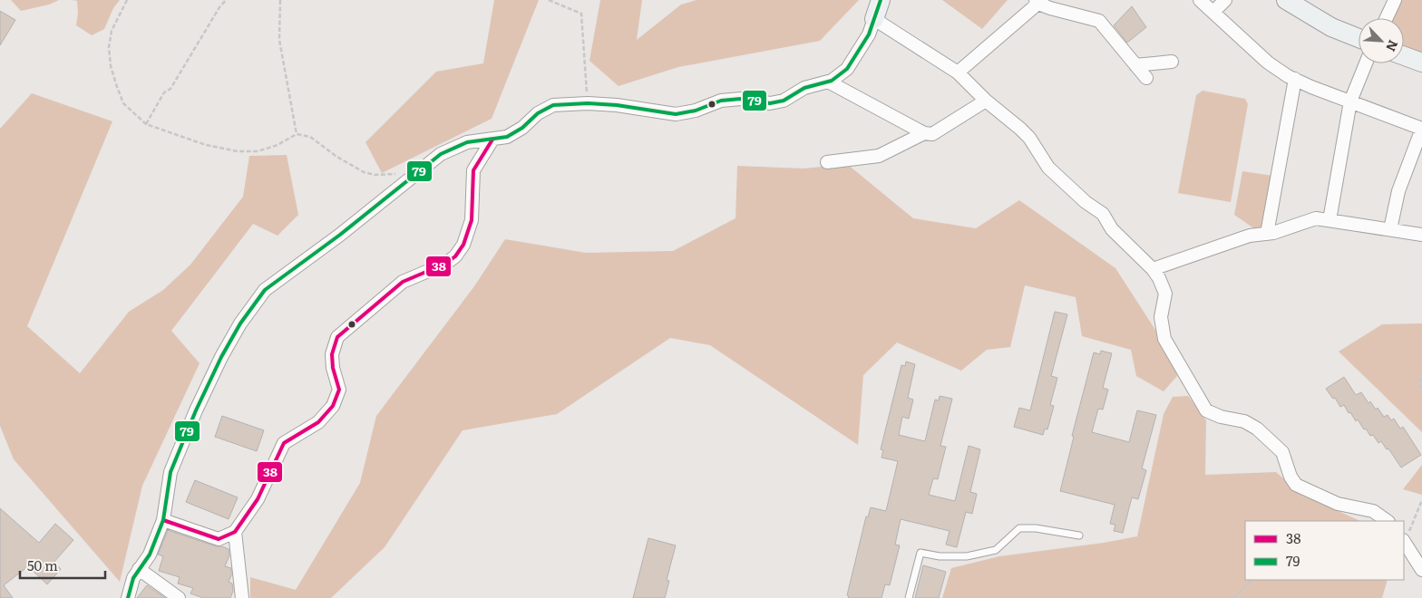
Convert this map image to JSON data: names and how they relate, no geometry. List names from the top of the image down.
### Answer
{
  "lines": ["transit line 79", "transit line 38"],
  "legend": ["38", "79"],
  "scale_bar": "50 m",
  "north": "bottom right"
}
